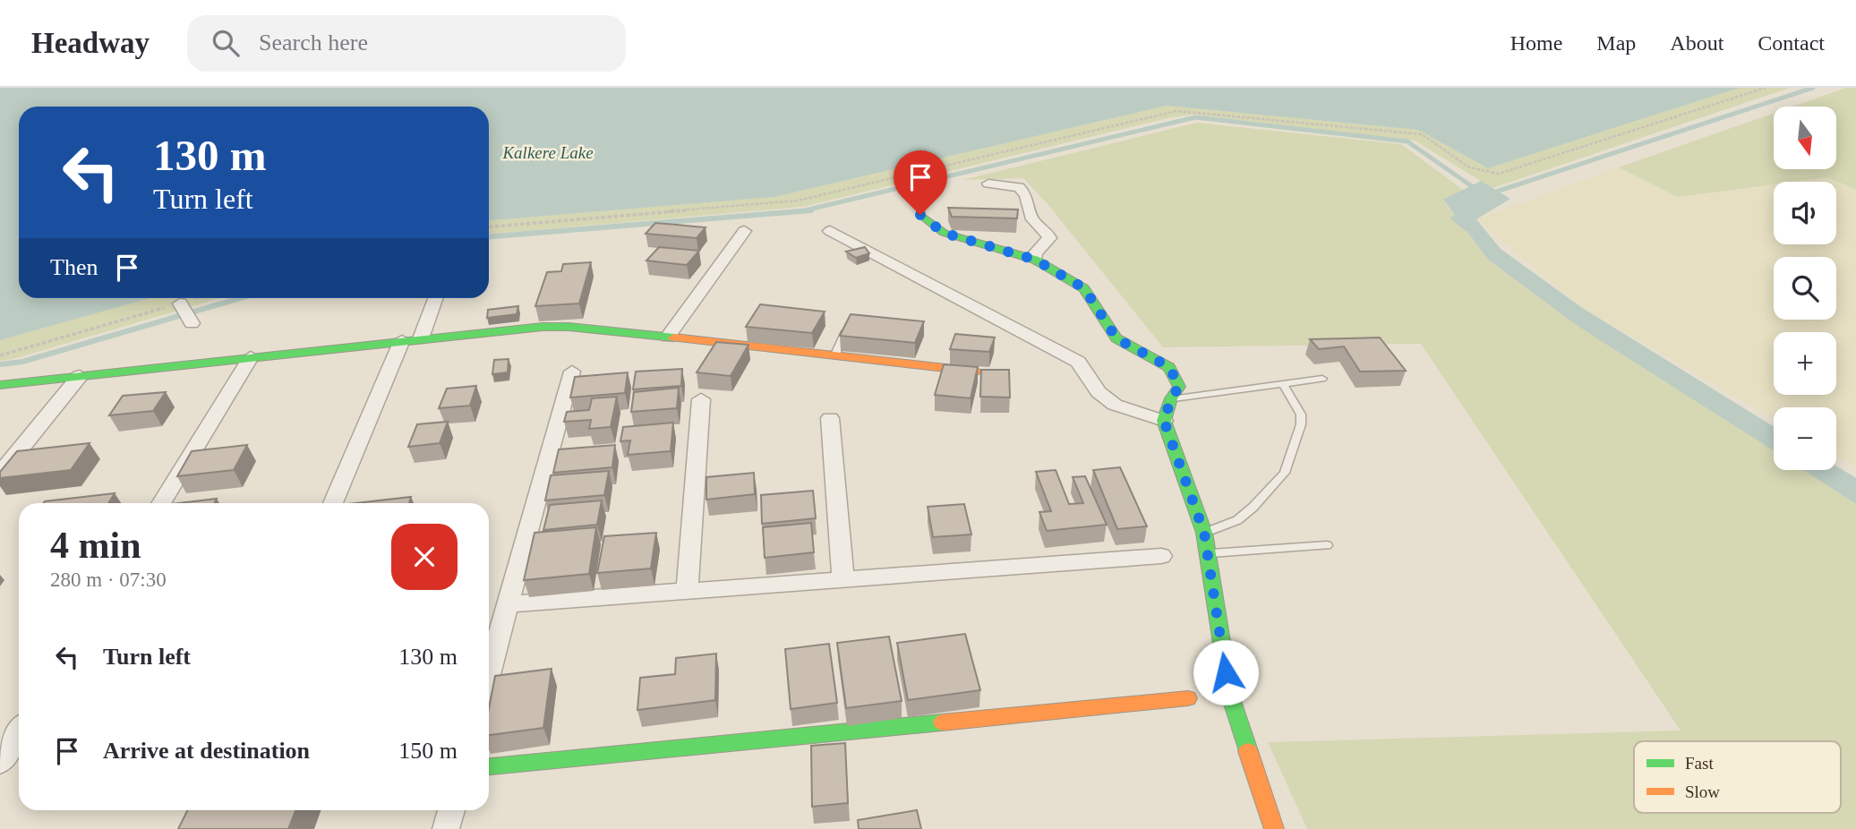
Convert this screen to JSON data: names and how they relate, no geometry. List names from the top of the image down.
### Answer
{
  "water": ["Kalkere Lake"],
  "legend": ["Fast", "Slow"],
  "north": "bottom",
  "page": {
    "header": "Headway",
    "search": "Search here",
    "nav": [
      "Home",
      "Map",
      "About",
      "Contact"
    ],
    "map_buttons": ["+", "−"],
    "turn": ["130 m", "Turn left"],
    "then": "Then",
    "heading": ["4 min", "280 m · 07:30"],
    "list": [
      {
        "name": "Turn left",
        "value": "130 m"
      },
      {
        "name": "Arrive at destination",
        "value": "150 m"
      }
    ]
  }
}
